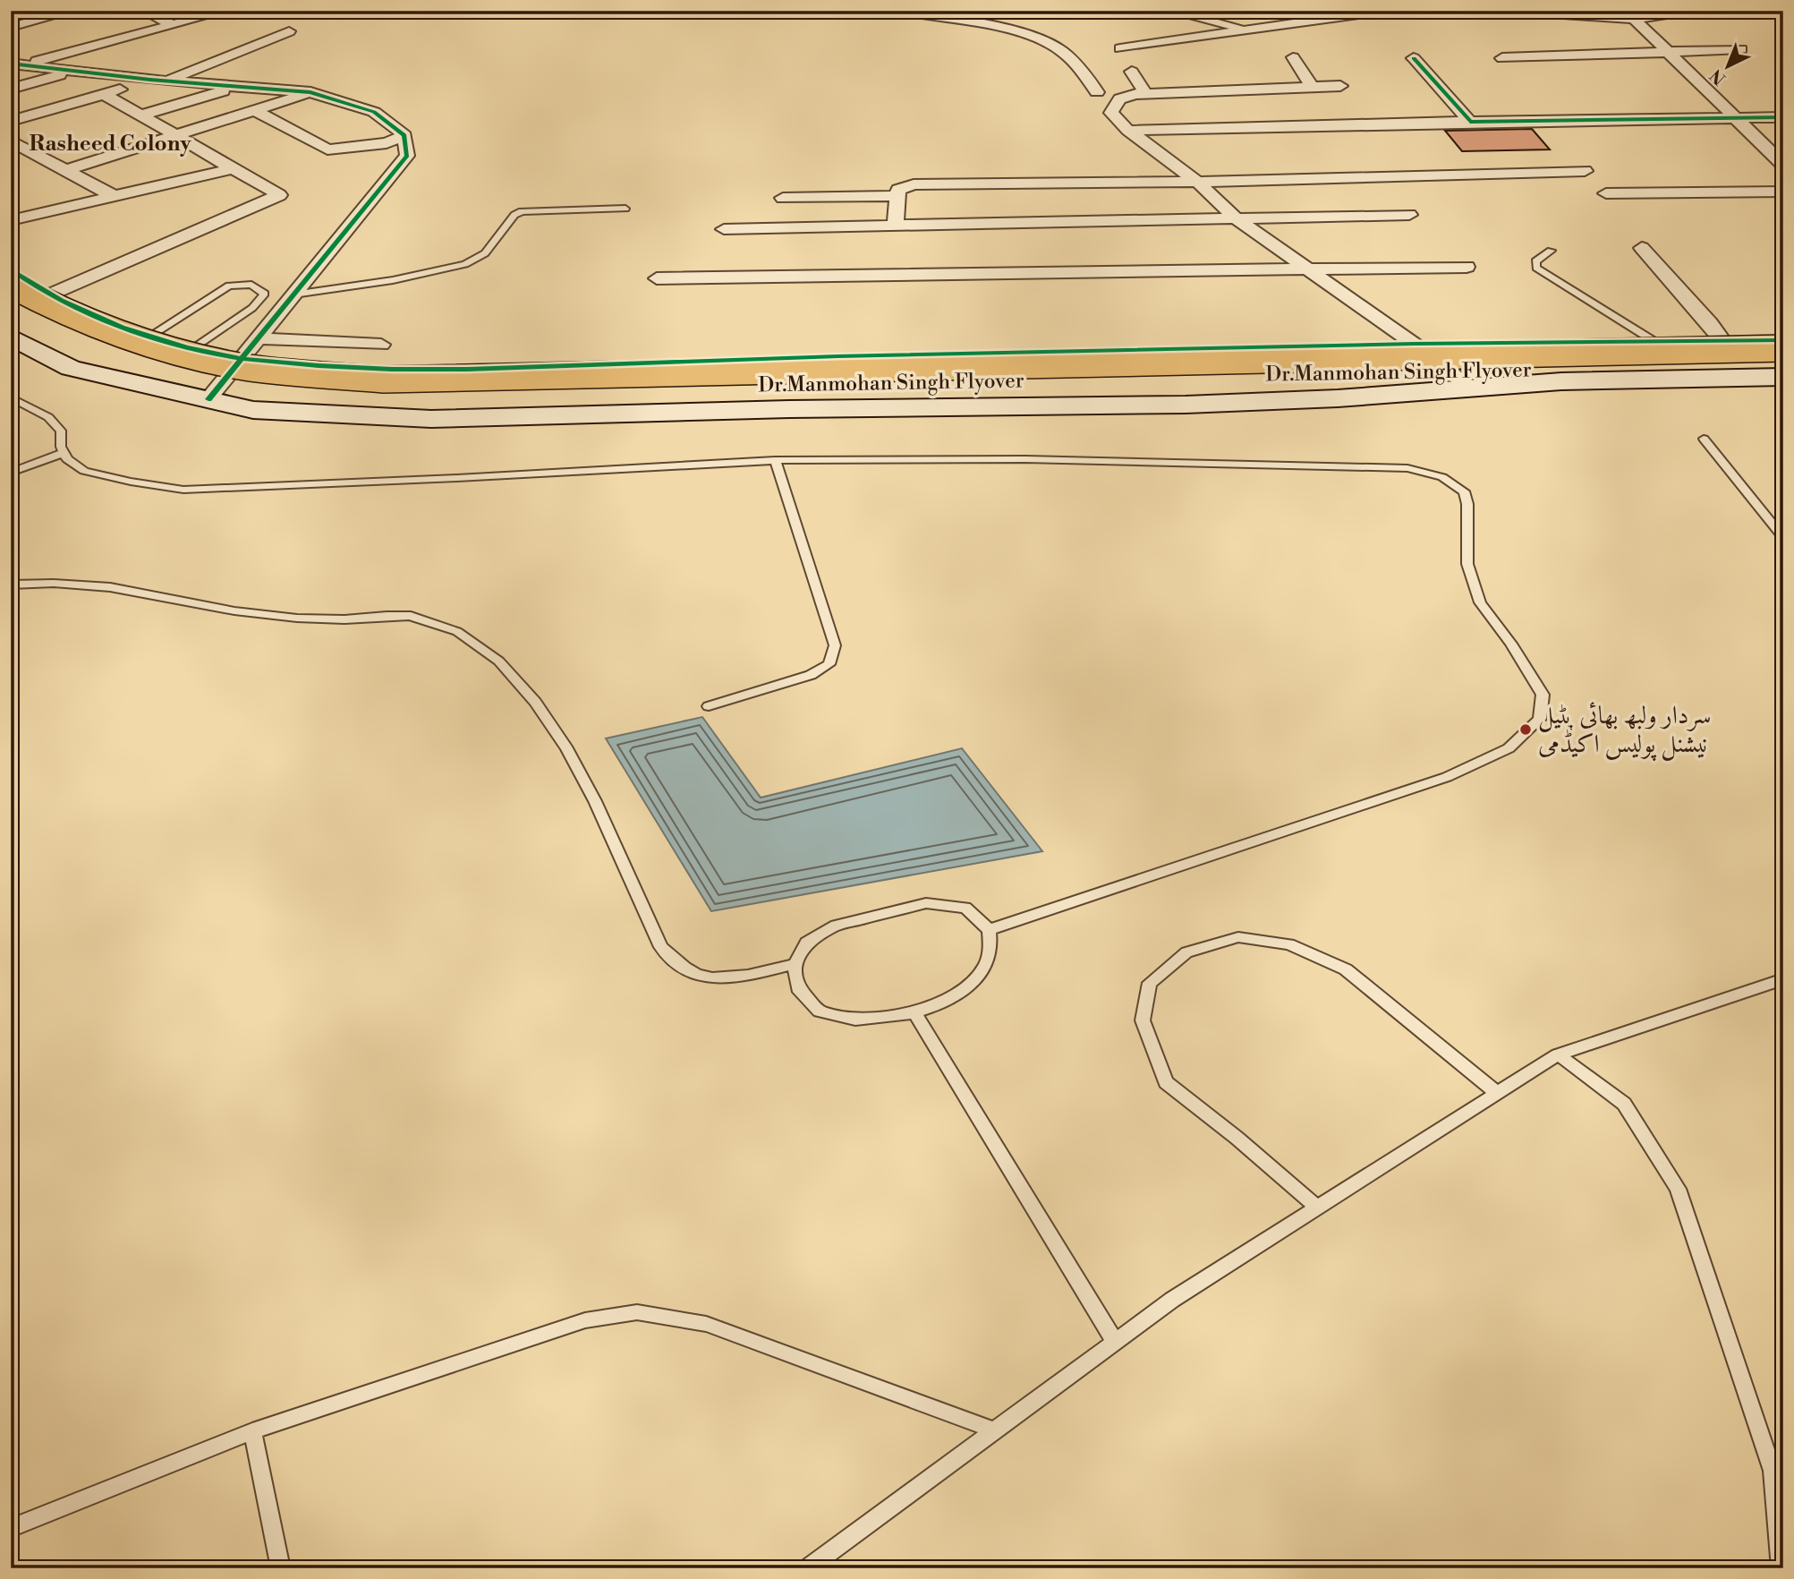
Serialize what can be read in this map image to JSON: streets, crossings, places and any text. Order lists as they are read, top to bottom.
{
  "streets": {
    "highway": ["Dr.Manmohan Singh Flyover"]
  },
  "districts": ["Rasheed Colony"],
  "places": ["سردار ولبھ بھائی پٹیل نیشنل پولیس اکیڈمی"],
  "north": "bottom left"
}
